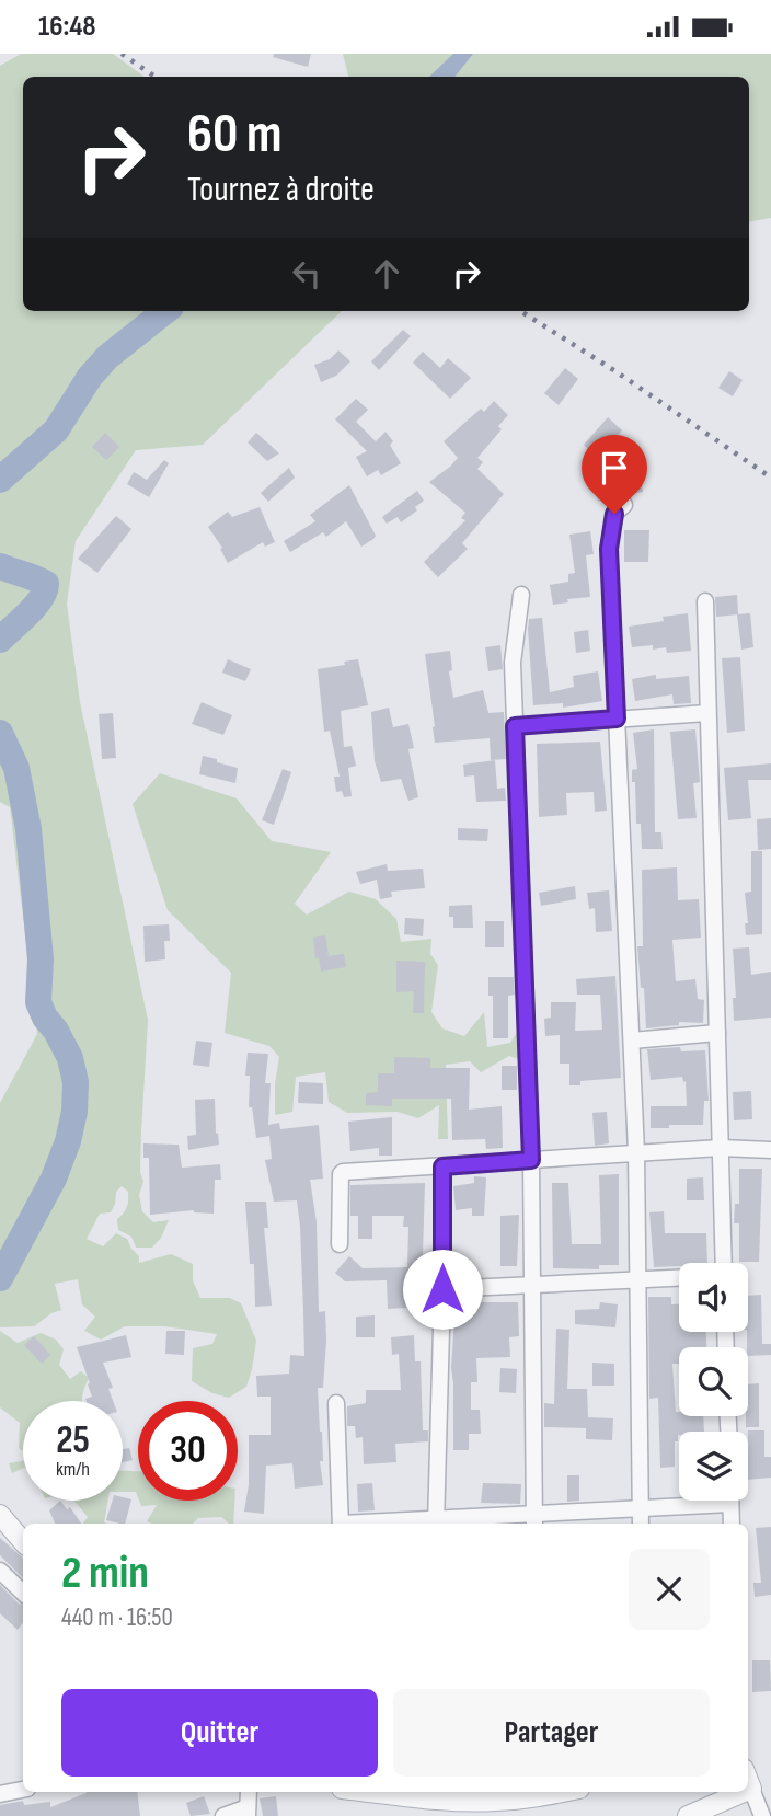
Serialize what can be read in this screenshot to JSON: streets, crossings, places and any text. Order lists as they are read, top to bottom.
{
  "page": {
    "status": "16:48",
    "turn": ["60 m", "Tournez à droite"],
    "speed": "25 km/h",
    "limit": "30",
    "heading": ["2 min", "440 m · 16:50"],
    "buttons": ["Quitter", "Partager"]
  }
}
